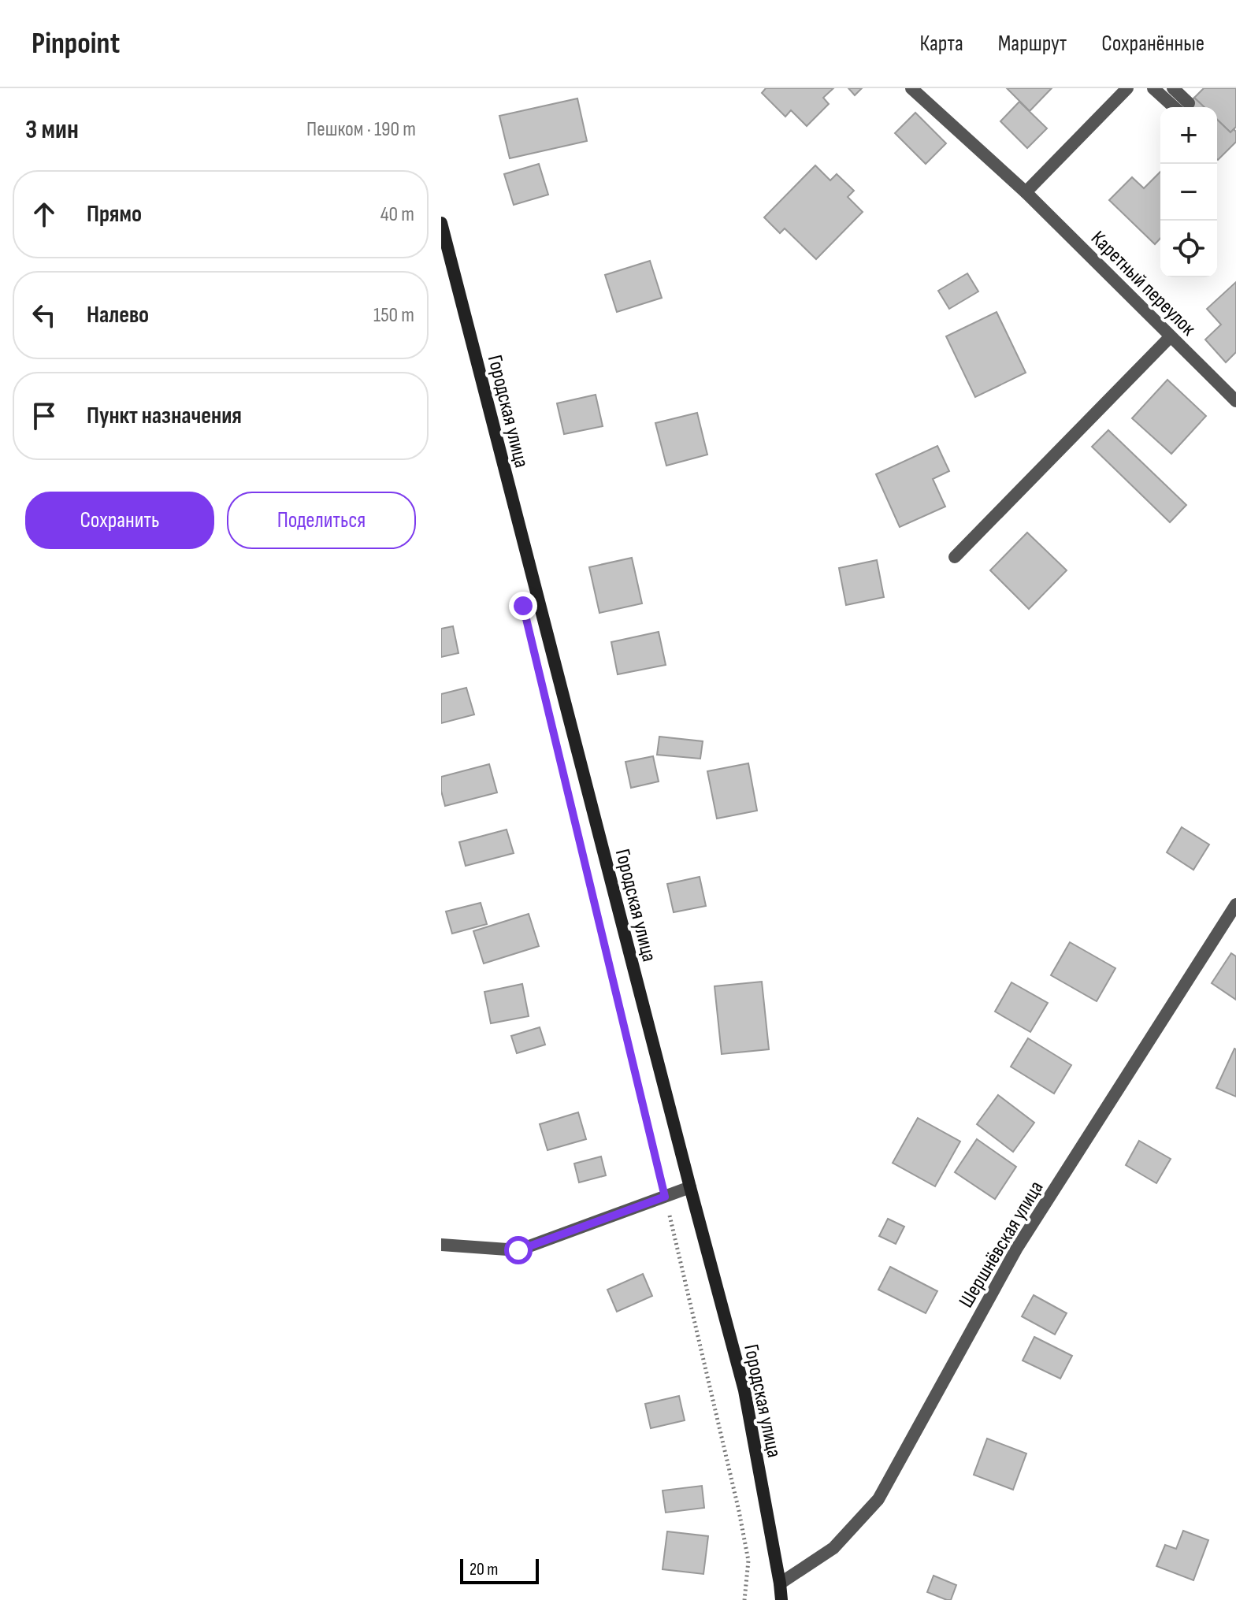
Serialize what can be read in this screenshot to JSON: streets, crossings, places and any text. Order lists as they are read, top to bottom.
{
  "streets": {
    "street": ["Каретный переулок", "Городская улица", "Шершнёвская улица"]
  },
  "crossings": [
    ["Городская улица", "Шершнёвская улица"]
  ],
  "scale_bar": "20 m",
  "page": {
    "header": "Pinpoint",
    "nav": ["Карта", "Маршрут", "Сохранённые"],
    "heading": ["3 мин", "Пешком · 190 m"],
    "map_buttons": ["+", "−"],
    "list": [
      ["Прямо", "40 m"],
      ["Налево", "150 m"],
      "Пункт назначения"
    ],
    "buttons": ["Сохранить", "Поделиться"],
    "scale": "20 m"
  }
}
